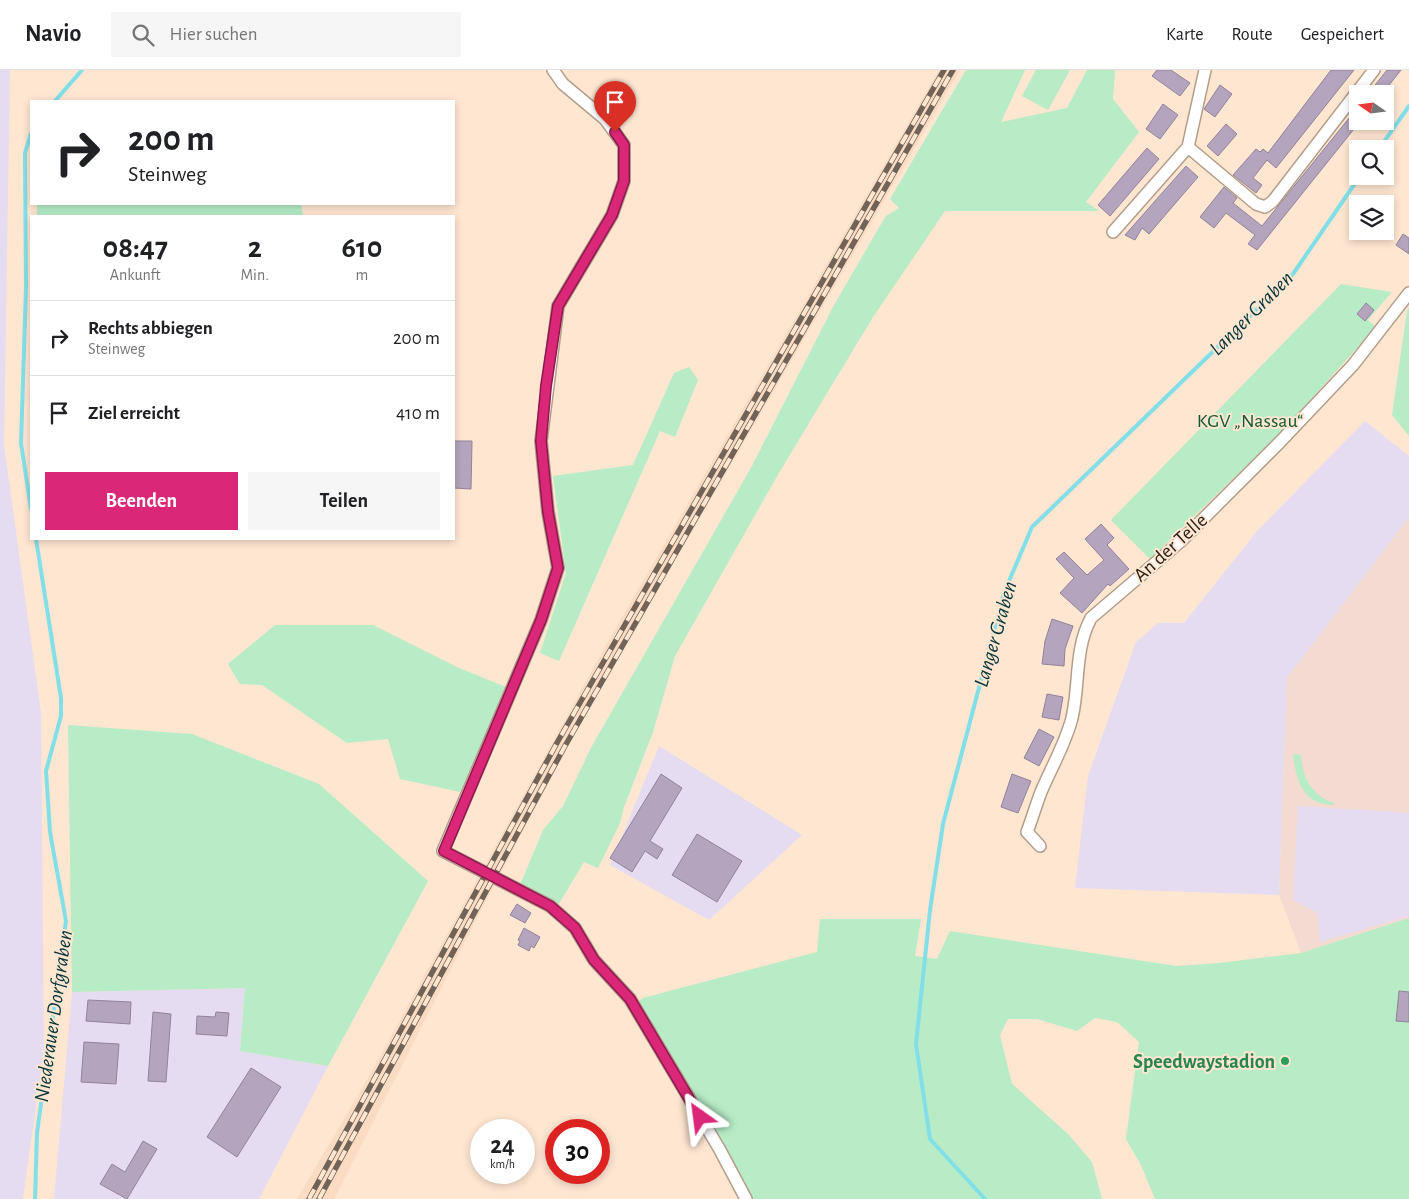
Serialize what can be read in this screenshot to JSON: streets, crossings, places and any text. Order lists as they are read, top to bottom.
{
  "streets": {
    "street": ["An der Telle"]
  },
  "water": ["Langer Graben", "Niederauer Dorfgraben"],
  "parks": ["KGV „Nassau“"],
  "places": ["Speedwaystadion"],
  "north": "left",
  "page": {
    "header": "Navio",
    "search": "Hier suchen",
    "nav": ["Karte", "Route", "Gespeichert"],
    "turn": ["200 m", "Steinweg"],
    "eta": [
      "08:47",
      "Ankunft",
      "2",
      "Min.",
      "610",
      "m"
    ],
    "list": [
      {
        "name": "Rechts abbiegen",
        "note": "Steinweg",
        "value": "200 m"
      },
      {
        "name": "Ziel erreicht",
        "value": "410 m"
      }
    ],
    "buttons": ["Beenden", "Teilen"],
    "speed": "24 km/h",
    "limit": "30"
  }
}
